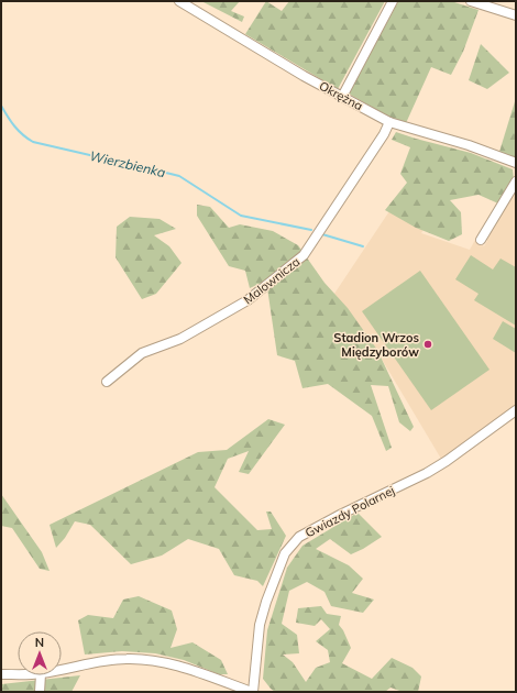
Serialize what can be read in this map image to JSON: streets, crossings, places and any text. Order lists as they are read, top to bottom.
{
  "streets": {
    "street": ["Okrężna", "Malownicza", "Gwiazdy Polarnej"]
  },
  "crossings": [
    ["Okrężna", "Malownicza"]
  ],
  "water": ["Wierzbienka"],
  "places": ["Stadion Wrzos Międzyborów"],
  "north": "top"
}
